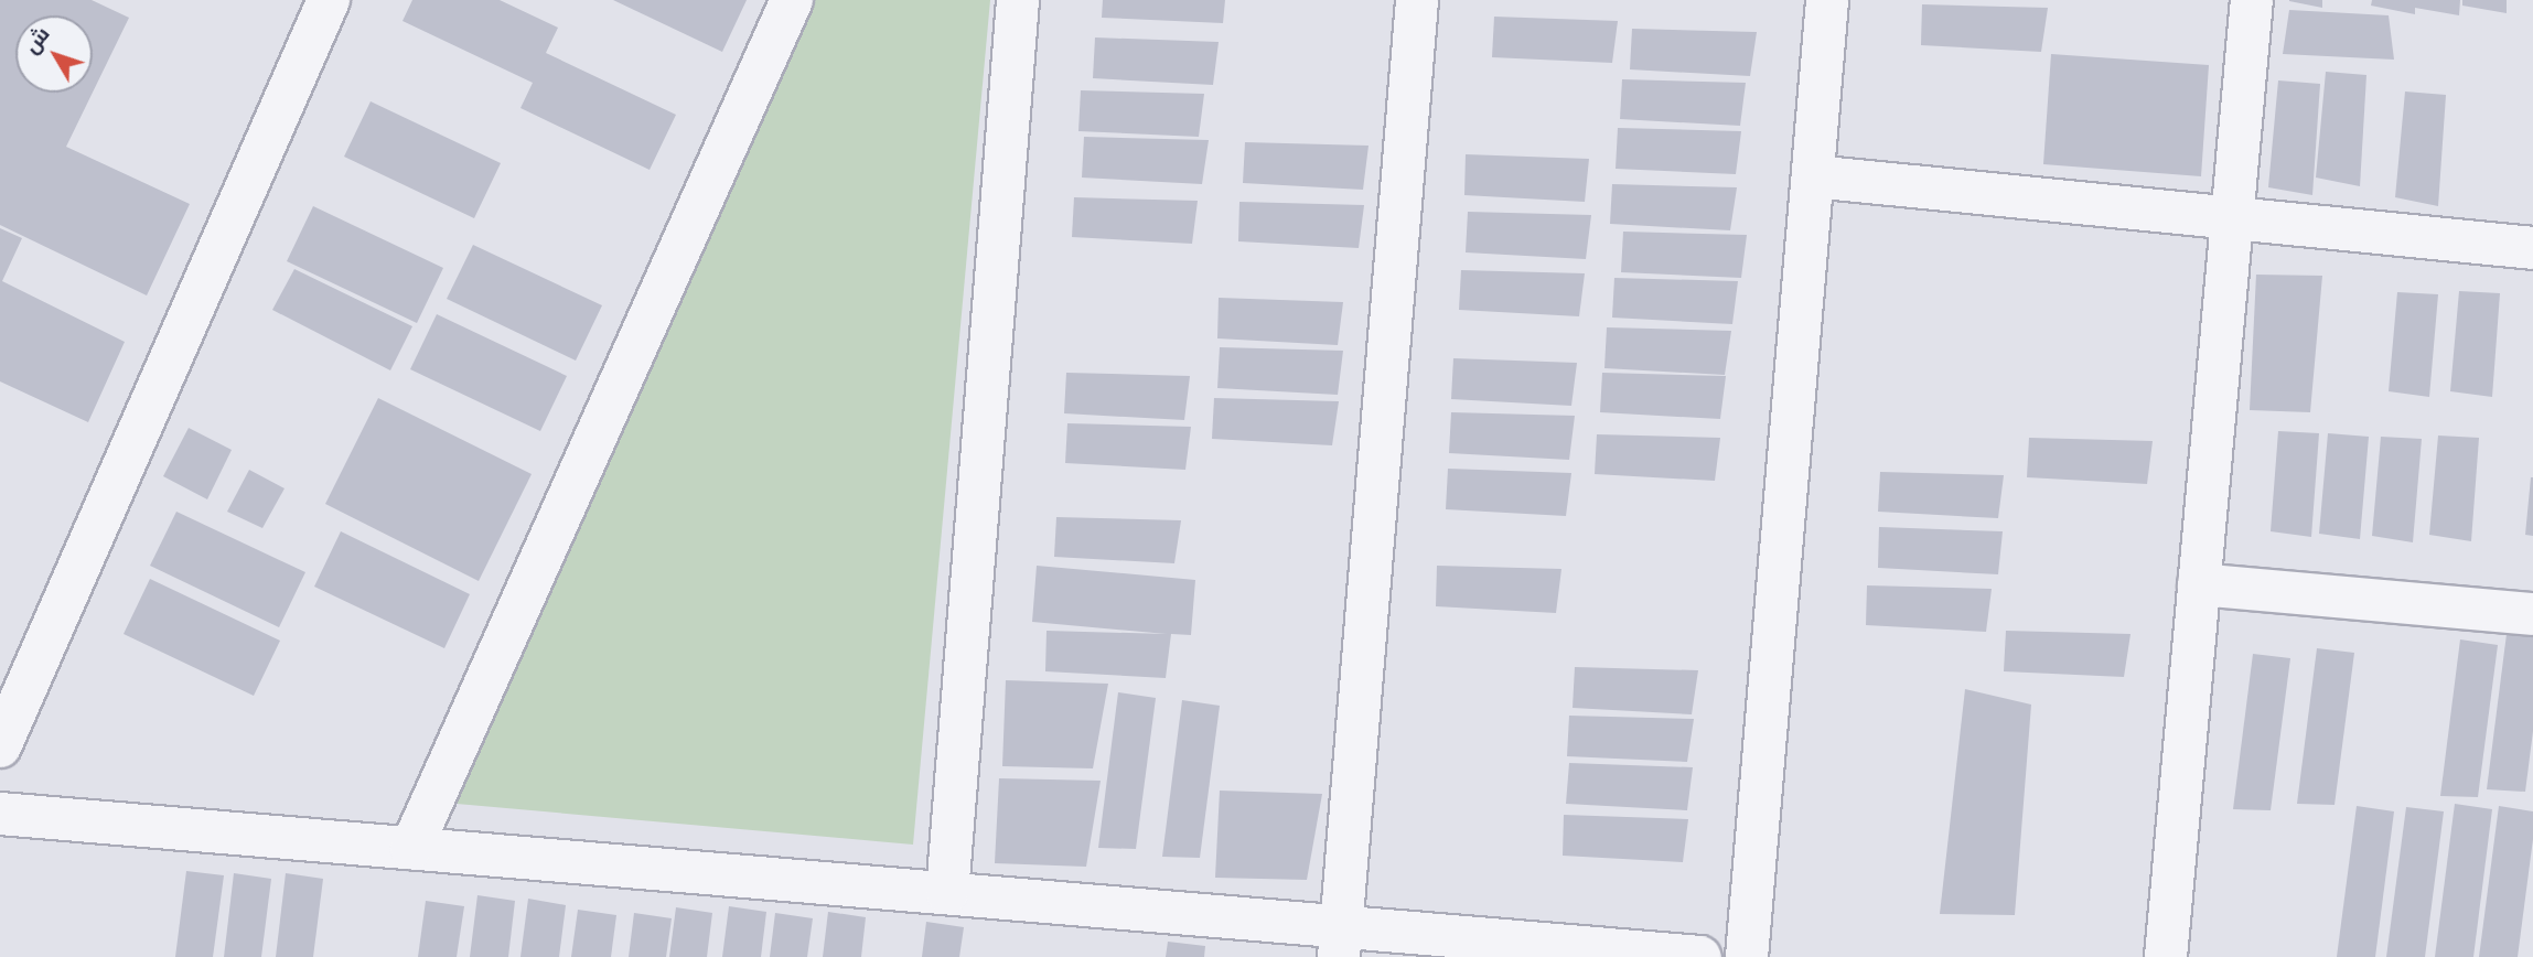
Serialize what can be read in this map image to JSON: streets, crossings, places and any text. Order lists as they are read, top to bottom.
{
  "north": "top left"
}
